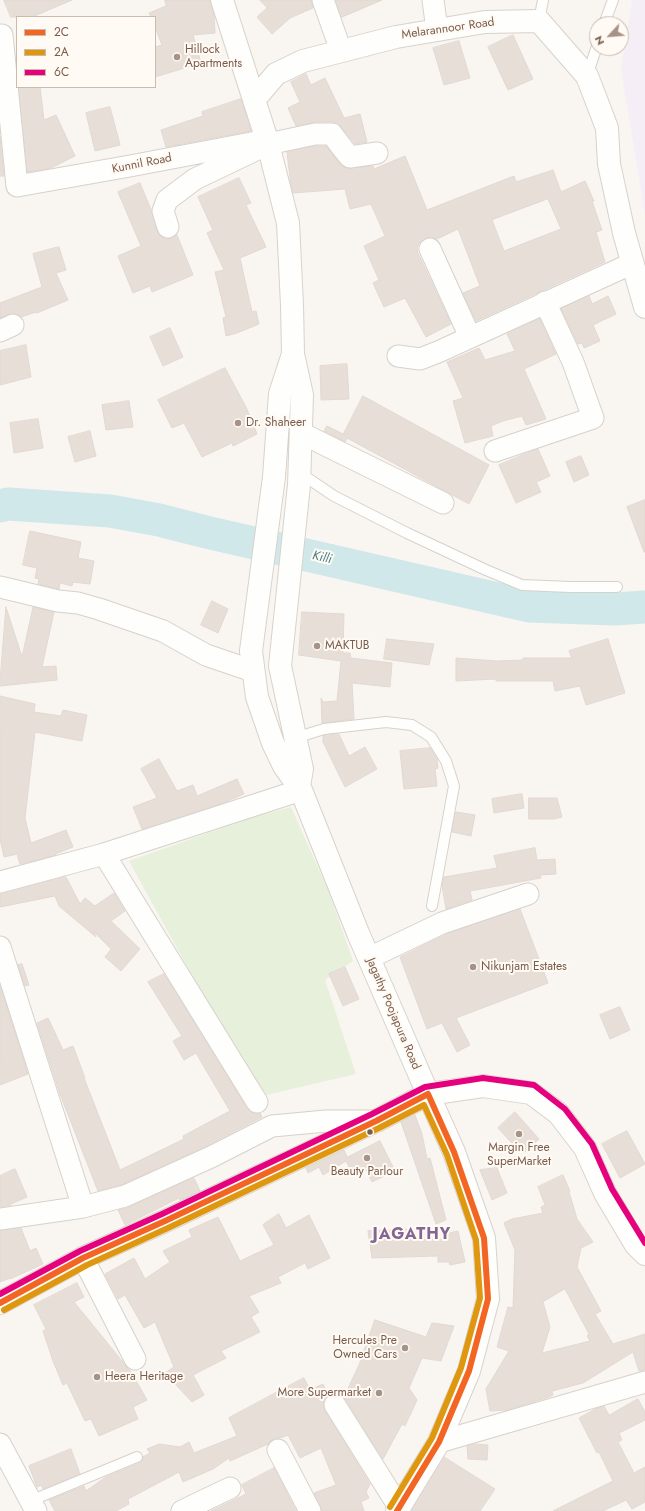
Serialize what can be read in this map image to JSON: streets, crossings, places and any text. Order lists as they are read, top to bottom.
{
  "streets": {
    "main road": ["Melarannoor Road", "Jagathy Poojapura Road"],
    "street": ["Kunnil Road"]
  },
  "districts": ["JAGATHY"],
  "water": ["Killi"],
  "places": [
    "Hillock Apartments",
    "Dr. Shaheer",
    "MAKTUB",
    "Nikunjam Estates",
    "Margin Free SuperMarket",
    "Beauty Parlour",
    "Hercules Pre Owned Cars",
    "Heera Heritage",
    "More Supermarket"
  ],
  "lines": ["transit line 6C", "transit line 2C", "transit line 2A"],
  "legend": ["2C", "2A", "6C"],
  "north": "bottom left"
}
